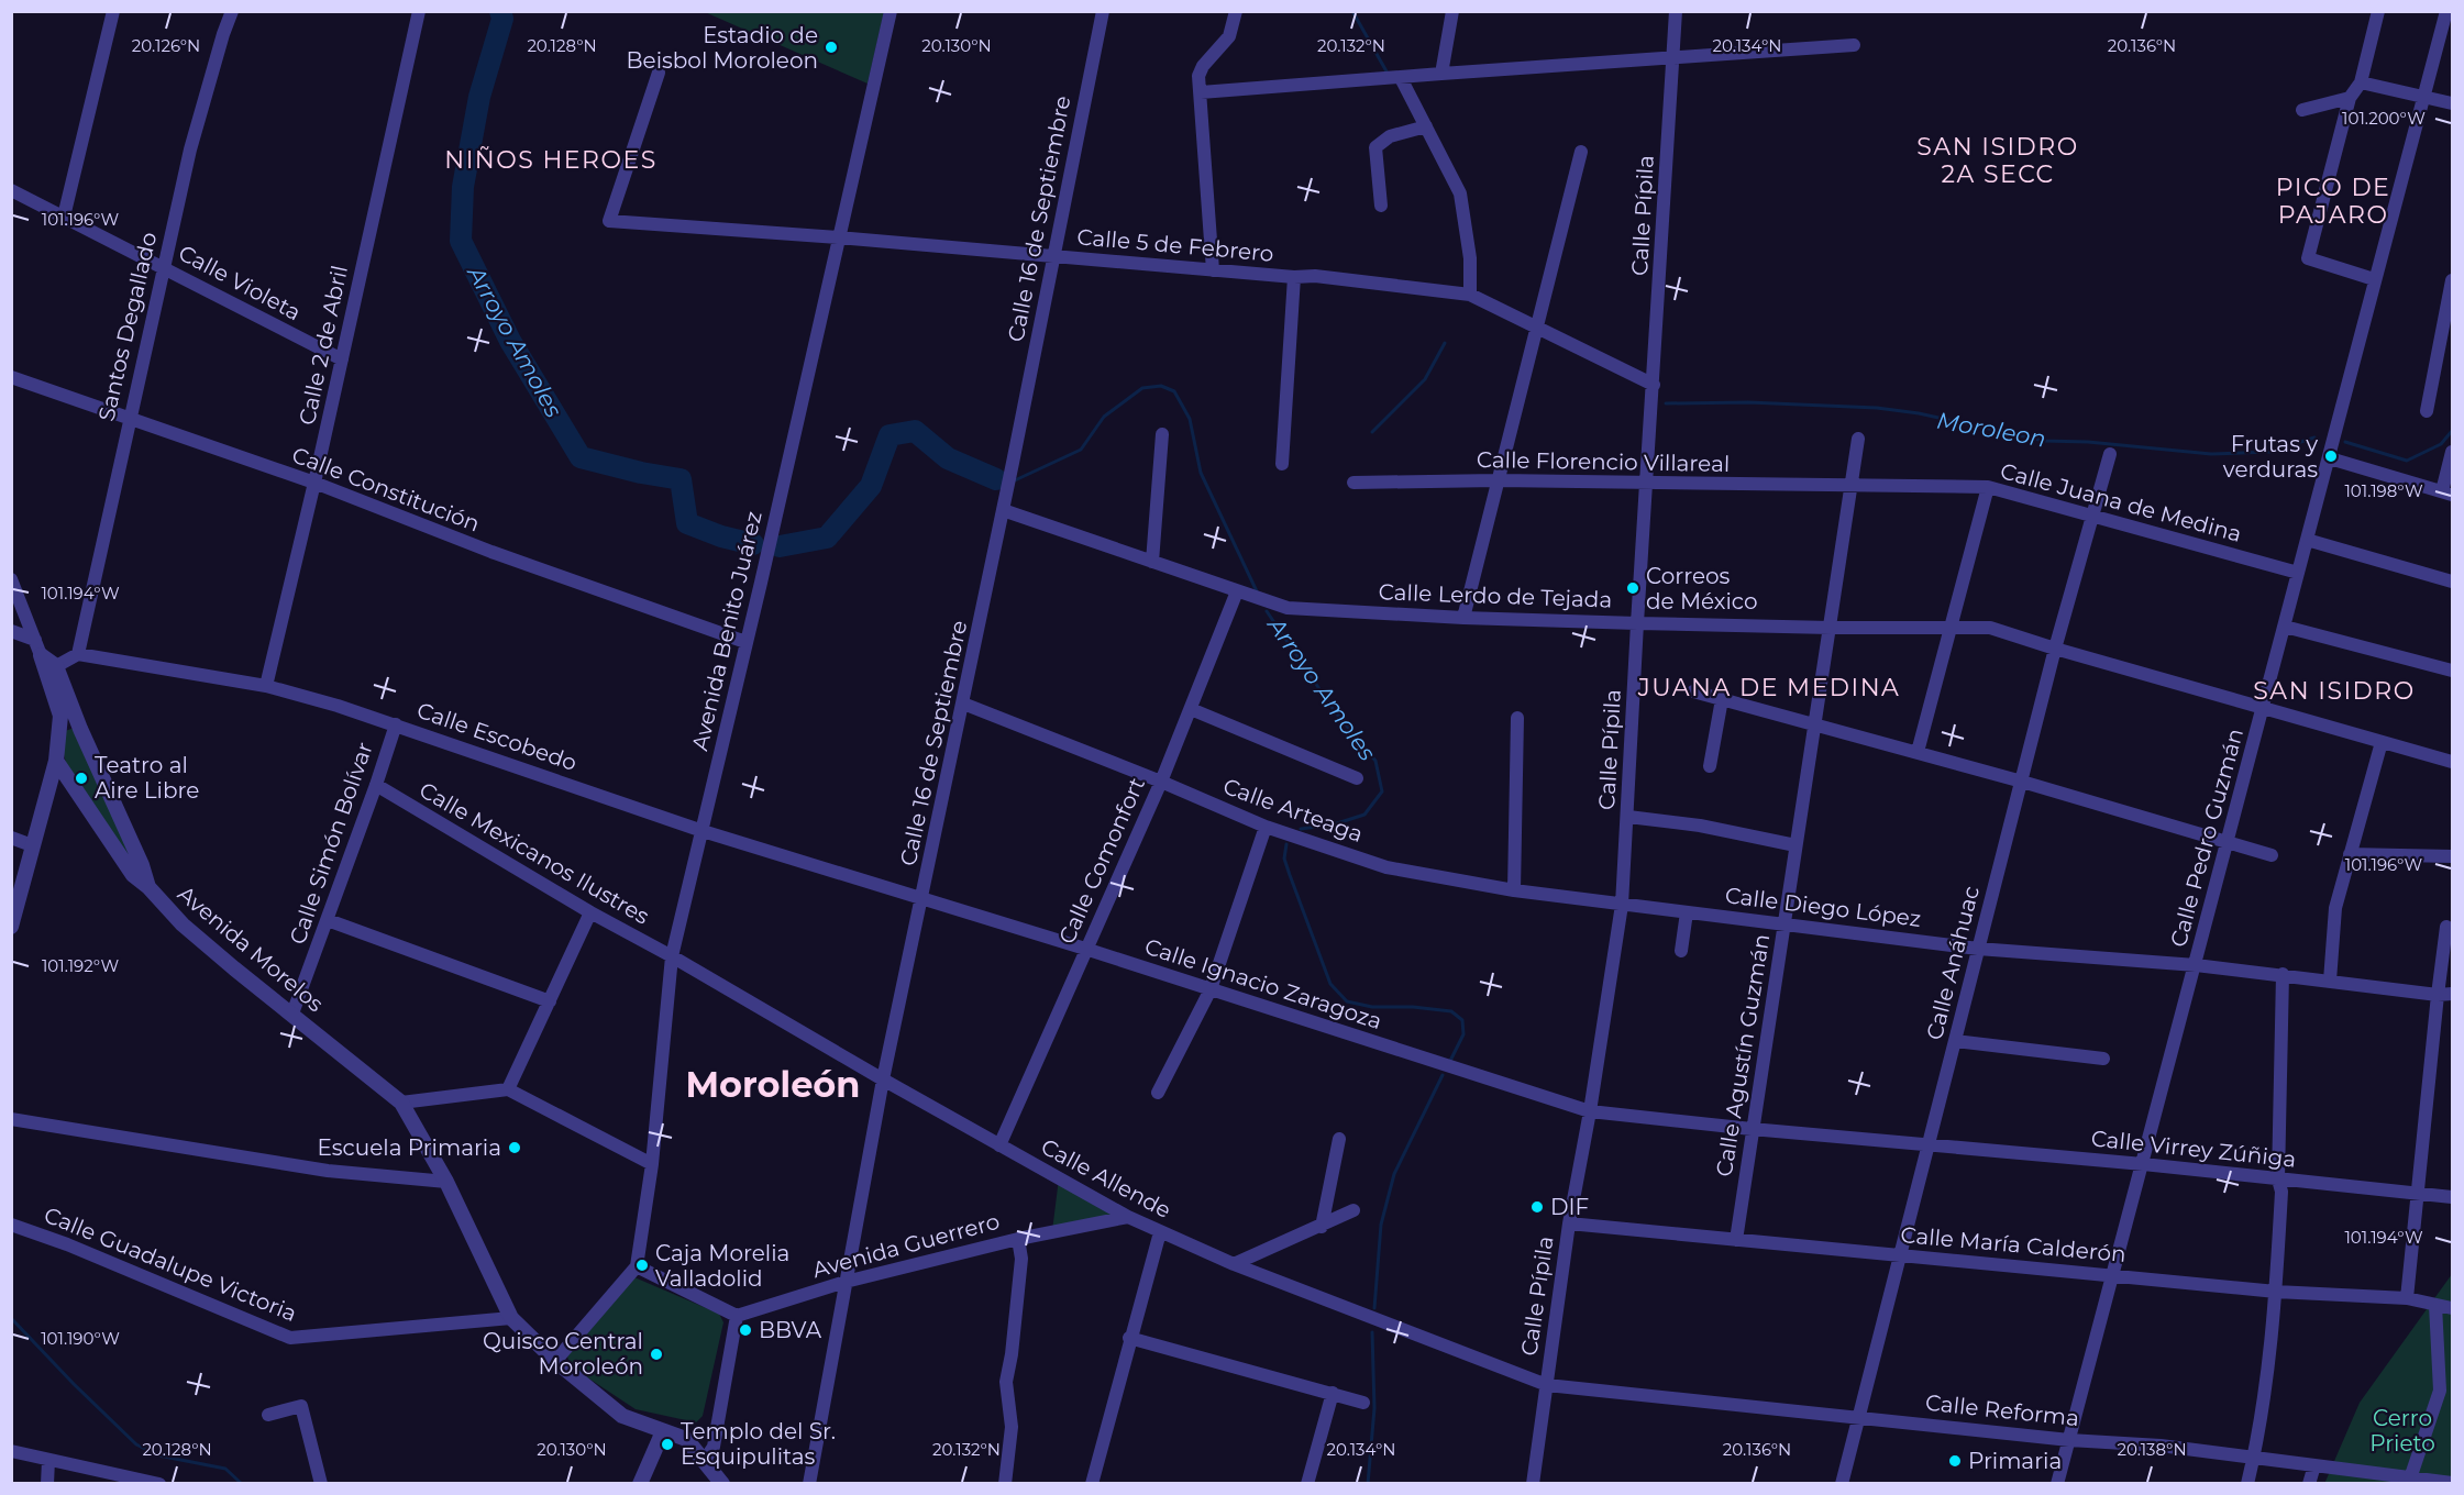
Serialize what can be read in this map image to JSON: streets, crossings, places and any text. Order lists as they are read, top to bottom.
{
  "streets": {
    "street": [
      "Calle Pípila",
      "Calle 16 de Septiembre",
      "Calle 5 de Febrero",
      "Calle Violeta",
      "Santos Degallado",
      "Calle 2 de Abril",
      "Calle Florencio Villareal",
      "Calle Constitución",
      "Calle Juana de Medina",
      "Calle Lerdo de Tejada",
      "Avenida Benito Juárez",
      "Calle Escobedo",
      "Calle Arteaga",
      "Calle Pedro Guzmán",
      "Calle Simón Bolívar",
      "Calle Mexicanos Ilustres",
      "Calle Comonfort",
      "Calle Diego López",
      "Avenida Morelos",
      "Calle Anáhuac",
      "Calle Ignacio Zaragoza",
      "Calle Agustín Guzmán",
      "Calle Virrey Zúñiga",
      "Calle Allende",
      "Calle María Calderón",
      "Avenida Guerrero",
      "Calle Guadalupe Victoria",
      "Calle Reforma"
    ]
  },
  "crossings": [
    ["Calle Pípila", "Calle 5 de Febrero"],
    ["Calle Pípila", "Calle Florencio Villareal"],
    ["Calle Pípila", "Calle Lerdo de Tejada"],
    ["Calle Pípila", "Calle Arteaga"],
    ["Calle Pípila", "Calle Diego López"],
    ["Calle Pípila", "Calle Ignacio Zaragoza"],
    ["Calle Pípila", "Calle Allende"],
    ["Calle Pípila", "Calle María Calderón"],
    ["Calle Pípila", "Calle Reforma"],
    ["Calle 16 de Septiembre", "Calle 5 de Febrero"],
    ["Calle 16 de Septiembre", "Calle Escobedo"],
    ["Calle 16 de Septiembre", "Calle Arteaga"],
    ["Calle 16 de Septiembre", "Calle Ignacio Zaragoza"],
    ["Calle 16 de Septiembre", "Calle Allende"],
    ["Calle 16 de Septiembre", "Avenida Guerrero"],
    ["Calle 5 de Febrero", "Avenida Benito Juárez"],
    ["Calle Violeta", "Santos Degallado"],
    ["Calle Violeta", "Calle 2 de Abril"],
    ["Santos Degallado", "Calle Constitución"],
    ["Santos Degallado", "Calle Escobedo"],
    ["Calle 2 de Abril", "Calle Constitución"],
    ["Calle 2 de Abril", "Calle Escobedo"],
    ["Calle Florencio Villareal", "Calle Juana de Medina"],
    ["Calle Florencio Villareal", "Calle Agustín Guzmán"],
    ["Calle Constitución", "Avenida Benito Juárez"],
    ["Calle Juana de Medina", "Calle Pedro Guzmán"],
    ["Calle Juana de Medina", "Calle Anáhuac"],
    ["Calle Juana de Medina", "Calle Agustín Guzmán"],
    ["Calle Lerdo de Tejada", "Calle Pedro Guzmán"],
    ["Calle Lerdo de Tejada", "Calle Comonfort"],
    ["Calle Lerdo de Tejada", "Calle Anáhuac"],
    ["Calle Lerdo de Tejada", "Calle Agustín Guzmán"],
    ["Avenida Benito Juárez", "Calle Escobedo"],
    ["Avenida Benito Juárez", "Calle Mexicanos Ilustres"],
    ["Avenida Benito Juárez", "Calle Allende"],
    ["Calle Escobedo", "Calle Simón Bolívar"],
    ["Calle Escobedo", "Calle Ignacio Zaragoza"],
    ["Calle Arteaga", "Calle Comonfort"],
    ["Calle Arteaga", "Calle Diego López"],
    ["Calle Pedro Guzmán", "Calle Diego López"],
    ["Calle Pedro Guzmán", "Calle Virrey Zúñiga"],
    ["Calle Pedro Guzmán", "Calle María Calderón"],
    ["Calle Pedro Guzmán", "Calle Reforma"],
    ["Calle Simón Bolívar", "Calle Mexicanos Ilustres"],
    ["Calle Simón Bolívar", "Avenida Morelos"],
    ["Calle Mexicanos Ilustres", "Calle Allende"],
    ["Calle Comonfort", "Calle Ignacio Zaragoza"],
    ["Calle Comonfort", "Calle Allende"],
    ["Calle Diego López", "Calle Anáhuac"],
    ["Calle Diego López", "Calle Agustín Guzmán"],
    ["Avenida Morelos", "Calle Guadalupe Victoria"],
    ["Calle Anáhuac", "Calle Virrey Zúñiga"],
    ["Calle Anáhuac", "Calle María Calderón"],
    ["Calle Anáhuac", "Calle Reforma"],
    ["Calle Ignacio Zaragoza", "Calle Agustín Guzmán"],
    ["Calle Ignacio Zaragoza", "Calle Virrey Zúñiga"],
    ["Calle Agustín Guzmán", "Calle Virrey Zúñiga"],
    ["Calle Agustín Guzmán", "Calle María Calderón"],
    ["Calle Allende", "Avenida Guerrero"],
    ["Calle Allende", "Calle Reforma"]
  ],
  "districts": [
    "SAN ISIDRO 2A SECC",
    "NIÑOS HEROES",
    "PICO DE PAJARO",
    "JUANA DE MEDINA",
    "SAN ISIDRO",
    "Moroleón"
  ],
  "water": ["Arroyo Amoles", "Moroleon"],
  "parks": ["Cerro Prieto"],
  "places": [
    "Estadio de Beisbol Moroleon",
    "Frutas y verduras",
    "Correos de México",
    "Teatro al Aire Libre",
    "Escuela Primaria",
    "DIF",
    "Caja Morelia Valladolid",
    "BBVA",
    "Quisco Central Moroleón",
    "Templo del Sr. Esquipulitas",
    "Primaria"
  ],
  "coordinates": [
    "20.126°N",
    "20.128°N",
    "20.130°N",
    "20.132°N",
    "20.134°N",
    "20.136°N",
    "101.200°W",
    "101.196°W",
    "101.198°W",
    "101.194°W",
    "101.192°W",
    "101.190°W",
    "20.138°N"
  ]
}
